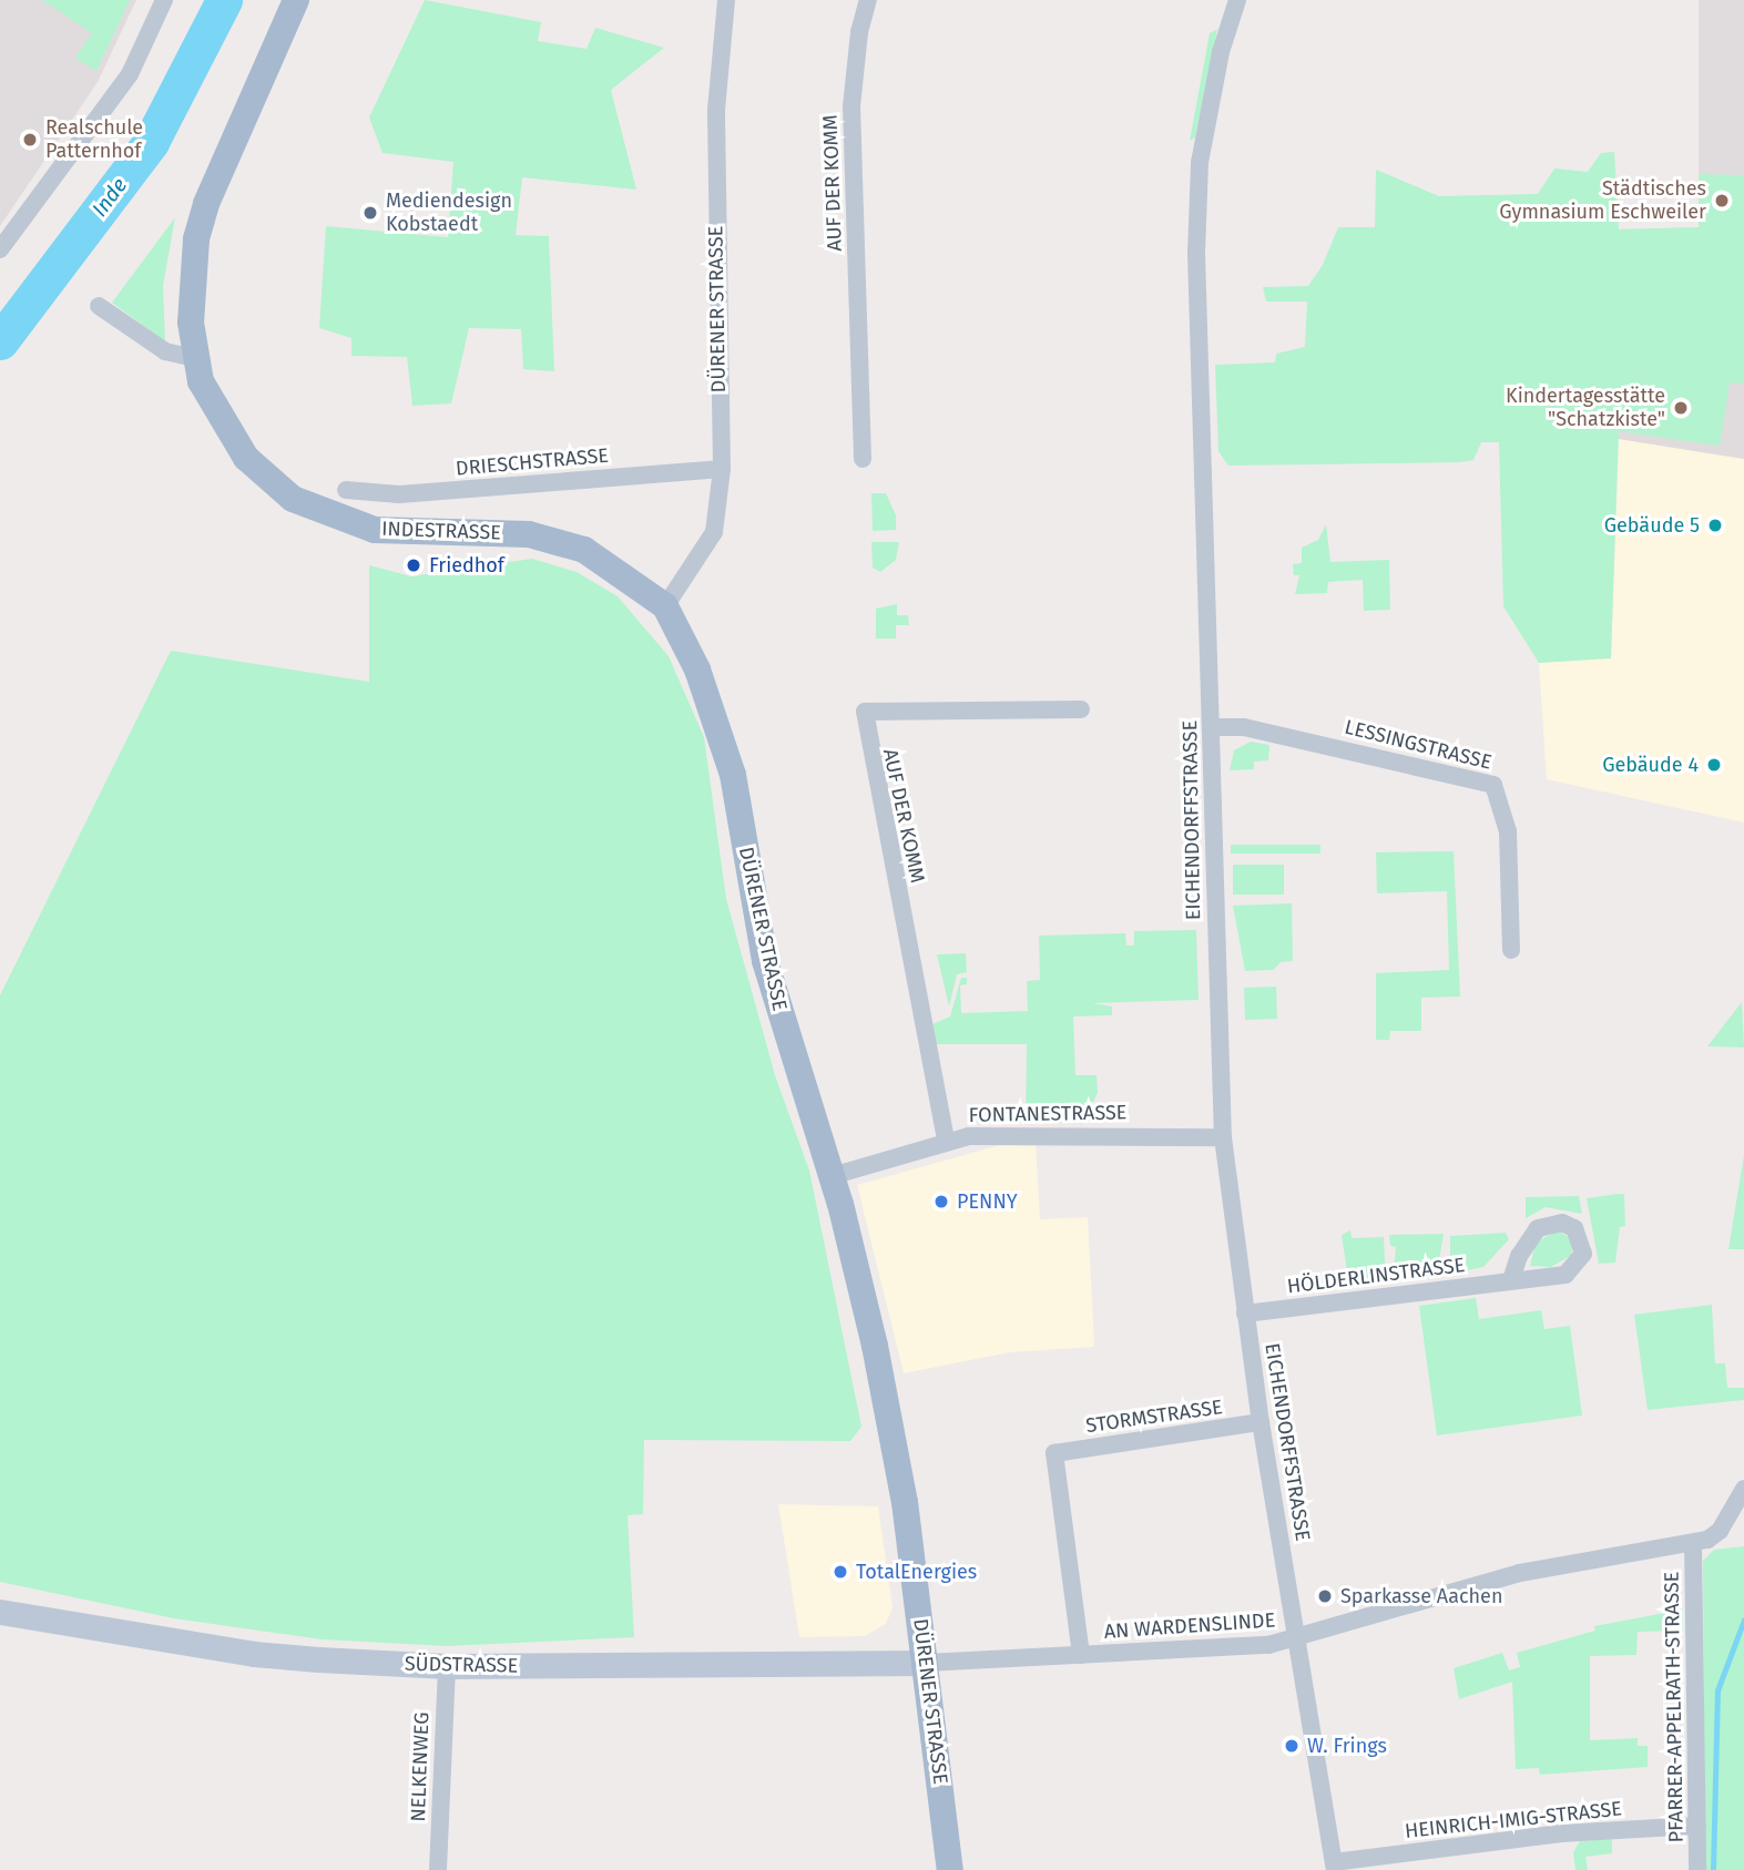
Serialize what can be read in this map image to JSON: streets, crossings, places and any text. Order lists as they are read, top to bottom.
{
  "streets": {
    "main road": ["DÜRENER STRASSE", "INDESTRASSE", "SÜDSTRASSE"],
    "street": [
      "AUF DER KOMM",
      "DRIESCHSTRASSE",
      "LESSINGSTRASSE",
      "EICHENDORFFSTRASSE",
      "FONTANESTRASSE",
      "HÖLDERLINSTRASSE",
      "STORMSTRASSE",
      "AN WARDENSLINDE",
      "PFARRER-APPELRATH-STRASSE",
      "NELKENWEG",
      "HEINRICH-IMIG-STRASSE"
    ]
  },
  "crossings": [
    ["AUF DER KOMM", "FONTANESTRASSE"],
    ["DÜRENER STRASSE", "DRIESCHSTRASSE"],
    ["DÜRENER STRASSE", "INDESTRASSE"],
    ["DÜRENER STRASSE", "FONTANESTRASSE"],
    ["DÜRENER STRASSE", "AN WARDENSLINDE"],
    ["DÜRENER STRASSE", "SÜDSTRASSE"],
    ["LESSINGSTRASSE", "EICHENDORFFSTRASSE"],
    ["EICHENDORFFSTRASSE", "FONTANESTRASSE"],
    ["EICHENDORFFSTRASSE", "HÖLDERLINSTRASSE"],
    ["EICHENDORFFSTRASSE", "STORMSTRASSE"],
    ["EICHENDORFFSTRASSE", "AN WARDENSLINDE"],
    ["EICHENDORFFSTRASSE", "HEINRICH-IMIG-STRASSE"],
    ["STORMSTRASSE", "AN WARDENSLINDE"],
    ["AN WARDENSLINDE", "SÜDSTRASSE"],
    ["AN WARDENSLINDE", "PFARRER-APPELRATH-STRASSE"],
    ["SÜDSTRASSE", "NELKENWEG"],
    ["PFARRER-APPELRATH-STRASSE", "HEINRICH-IMIG-STRASSE"]
  ],
  "water": ["Inde"],
  "places": [
    "Realschule Patternhof",
    "Städtisches Gymnasium Eschweiler",
    "Mediendesign Kobstaedt",
    "Kindertagesstätte \"Schatzkiste\"",
    "Gebäude 5",
    "Friedhof",
    "Gebäude 4",
    "PENNY",
    "TotalEnergies",
    "Sparkasse Aachen",
    "W. Frings"
  ]
}
